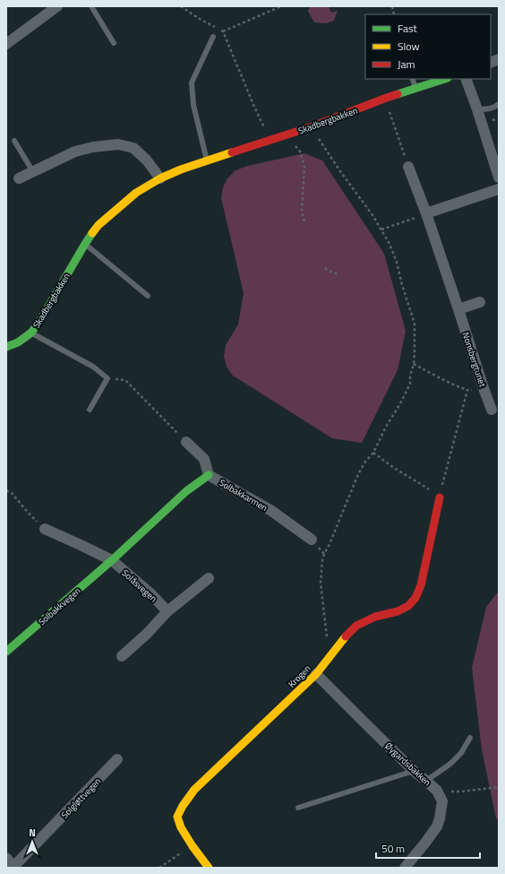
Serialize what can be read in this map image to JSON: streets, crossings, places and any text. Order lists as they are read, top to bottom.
{
  "streets": {
    "street": [
      "Skadbergbakken",
      "Nonsbergtunet",
      "Solbakkarmen",
      "Solåsvegen",
      "Solbakkvegen",
      "Krogen",
      "Øygardsbakken",
      "Solgløttvegen"
    ]
  },
  "crossings": [
    ["Solbakkarmen", "Solbakkvegen"],
    ["Solåsvegen", "Solbakkvegen"],
    ["Krogen", "Øygardsbakken"]
  ],
  "legend": ["Fast", "Slow", "Jam"],
  "scale_bar": "50 m",
  "north": "top"
}
